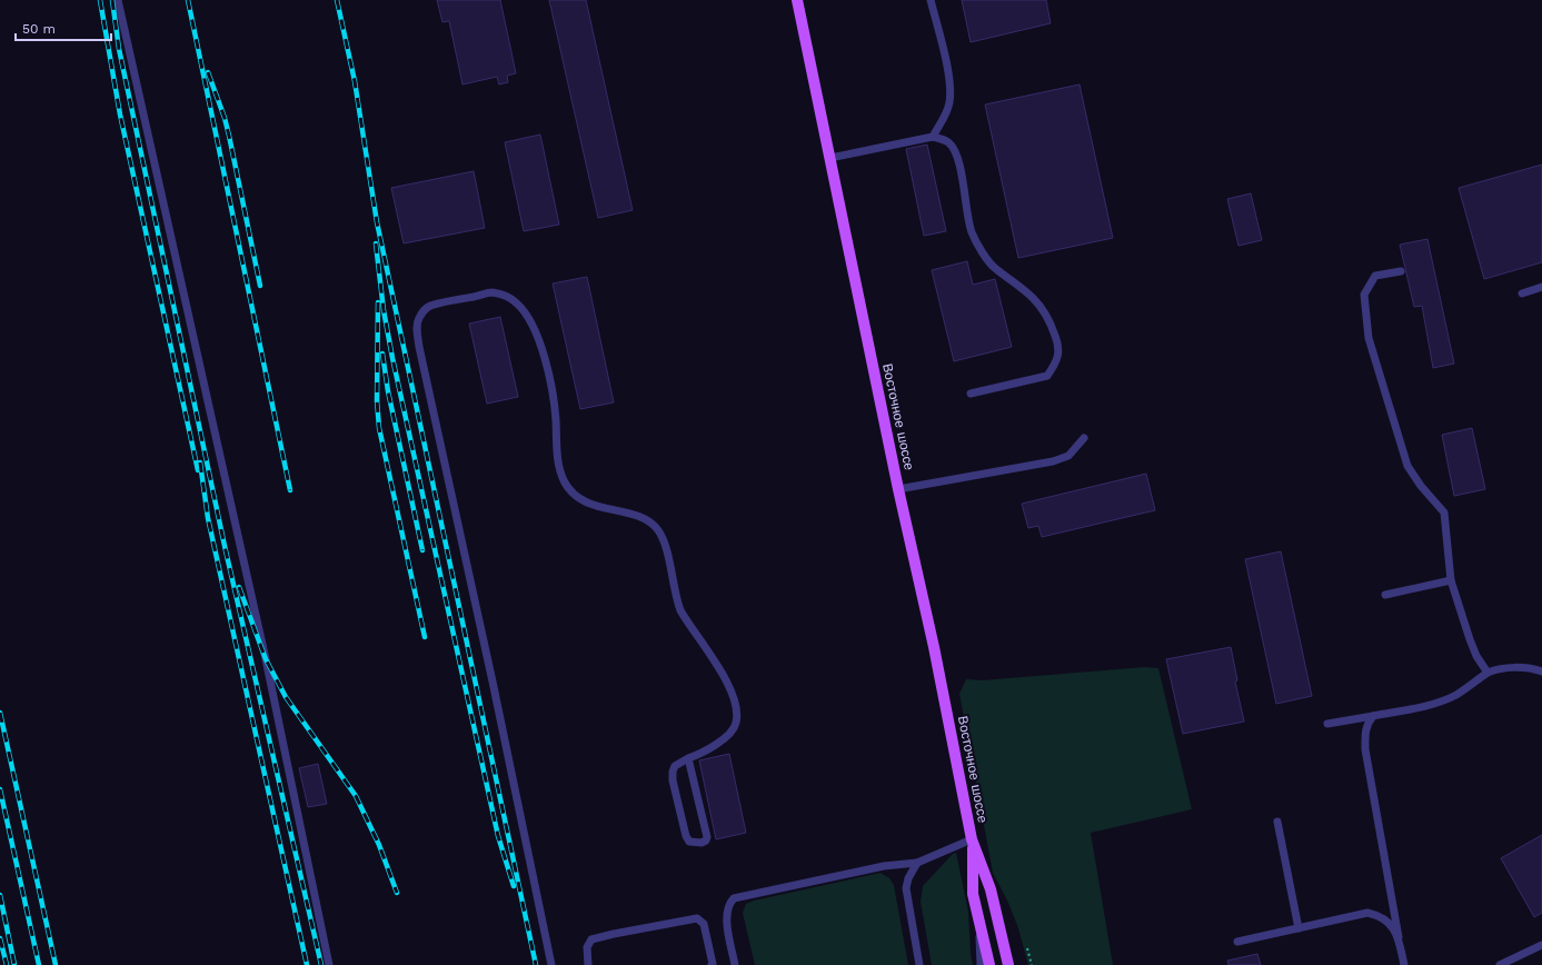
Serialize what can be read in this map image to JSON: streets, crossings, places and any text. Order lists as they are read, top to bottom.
{
  "streets": {
    "main road": ["Восточное шоссе"]
  },
  "scale_bar": "50 m"
}
